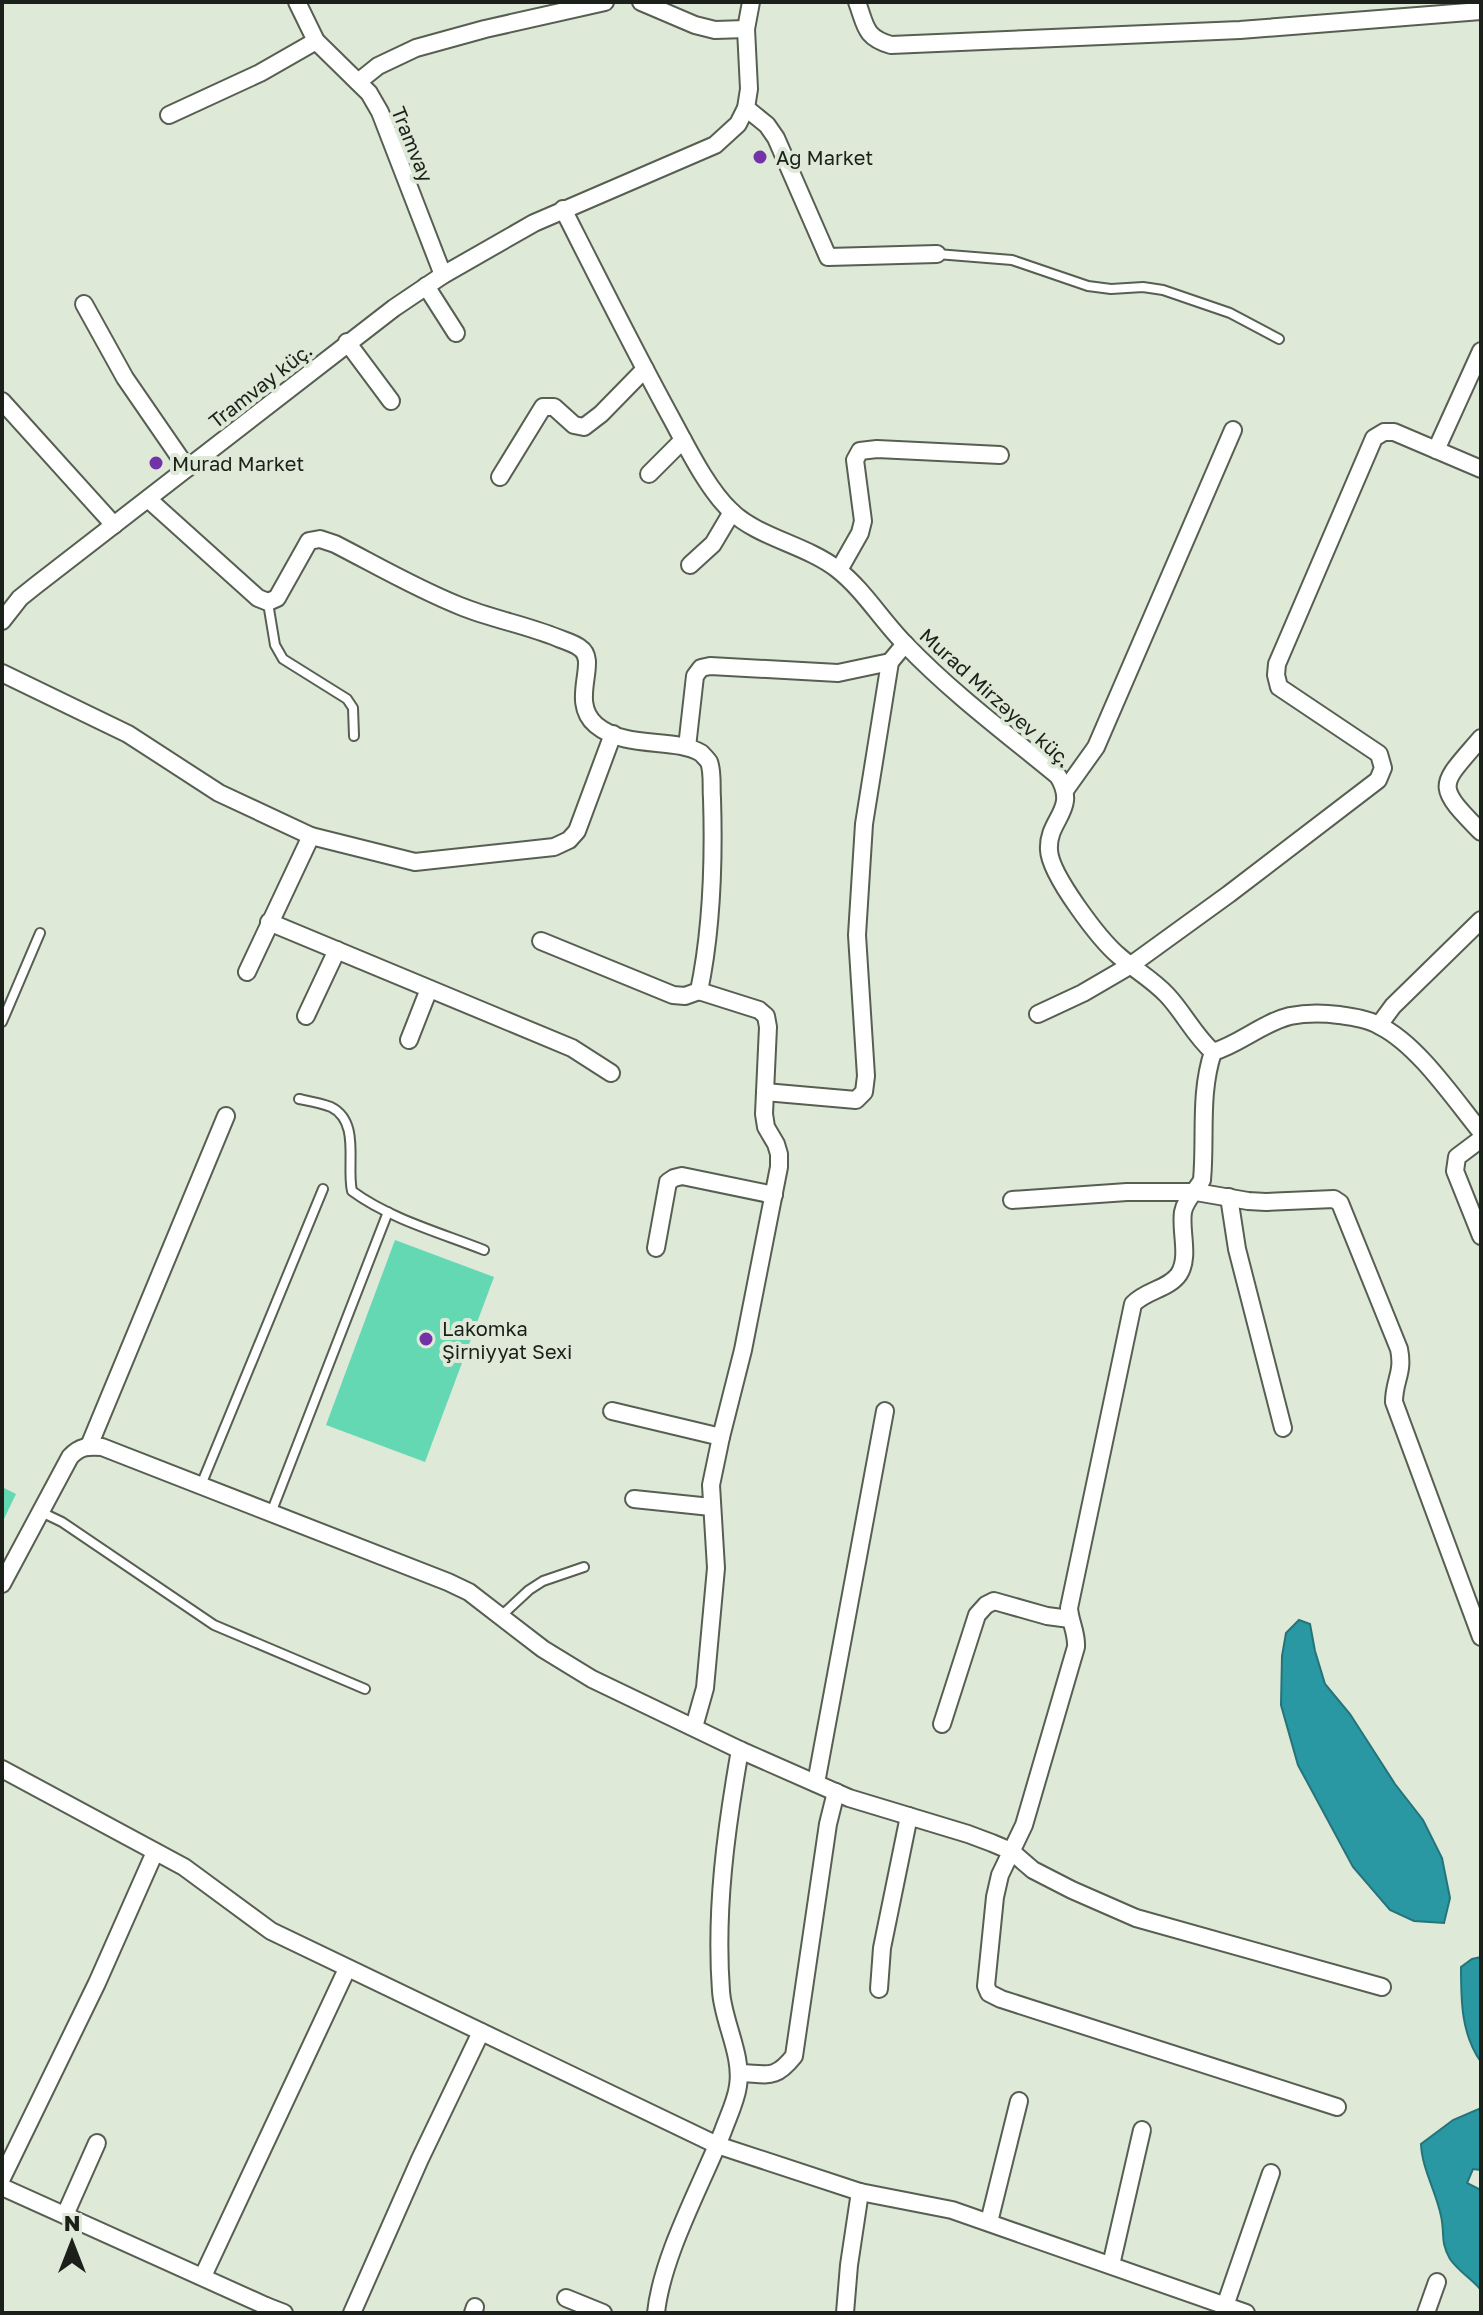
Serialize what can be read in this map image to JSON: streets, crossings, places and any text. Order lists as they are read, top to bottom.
{
  "streets": {
    "street": ["Tramvay", "Tramvay küç.", "Murad Mirzəyev küç."]
  },
  "crossings": [
    ["Tramvay", "Tramvay küç."],
    ["Tramvay küç.", "Murad Mirzəyev küç."]
  ],
  "places": ["Ağ Market", "Murad Market", "Lakomka Şirniyyat Sexi"],
  "north": "top"
}
